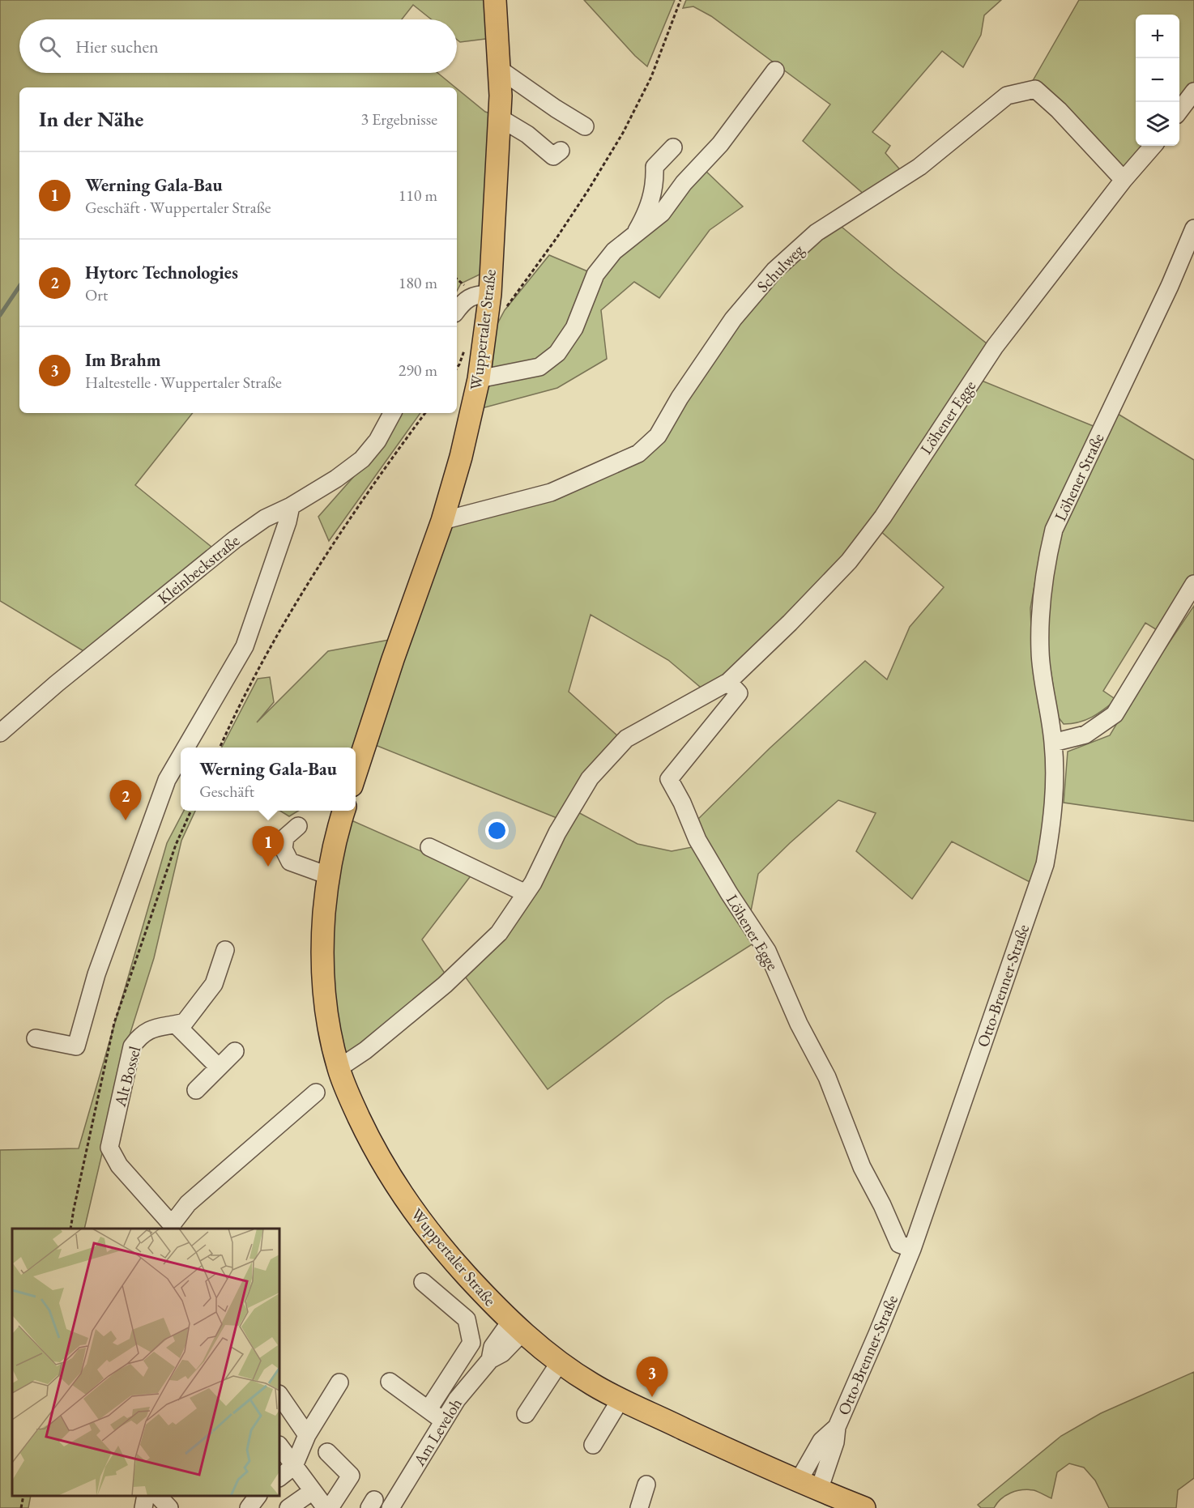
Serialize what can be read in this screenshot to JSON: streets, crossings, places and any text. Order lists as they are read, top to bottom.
{
  "streets": {
    "main road": ["Wuppertaler Straße"],
    "street": [
      "Schulweg",
      "Löhener Egge",
      "Löhener Straße",
      "Kleinbeckstraße",
      "Otto-Brenner-Straße",
      "Alt Bossel",
      "Am Leveloh"
    ]
  },
  "crossings": [
    ["Schulweg", "Wuppertaler Straße"],
    ["Schulweg", "Löhener Egge"],
    ["Wuppertaler Straße", "Löhener Egge"],
    ["Wuppertaler Straße", "Otto-Brenner-Straße"],
    ["Wuppertaler Straße", "Am Leveloh"],
    ["Löhener Egge", "Otto-Brenner-Straße"],
    ["Löhener Straße", "Otto-Brenner-Straße"]
  ],
  "page": {
    "map_buttons": ["+", "−"],
    "search": "Hier suchen",
    "heading": ["In der Nähe", "3 Ergebnisse"],
    "list": [
      {
        "mark": "1",
        "name": "Werning Gala-Bau",
        "note": "Geschäft · Wuppertaler Straße",
        "value": "110 m"
      },
      {
        "mark": "2",
        "name": "Hytorc Technologies",
        "note": "Ort",
        "value": "180 m"
      },
      {
        "mark": "3",
        "name": "Im Brahm",
        "note": "Haltestelle · Wuppertaler Straße",
        "value": "290 m"
      }
    ],
    "popup": ["Werning Gala-Bau", "Geschäft"],
    "pins": ["2", "1", "3"]
  }
}
